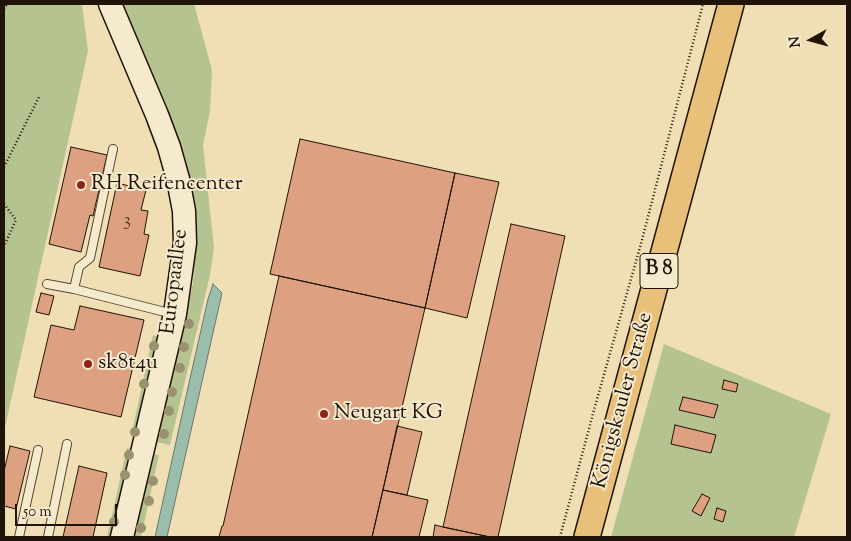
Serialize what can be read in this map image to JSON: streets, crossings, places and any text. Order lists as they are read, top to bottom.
{
  "streets": {
    "main road": ["B 8", "Europaallee", "Königskauler Straße"]
  },
  "places": ["RH Reifencenter", "sk8t4u", "Neugart KG"],
  "house_numbers": ["3"],
  "scale_bar": "50 m",
  "north": "left"
}
